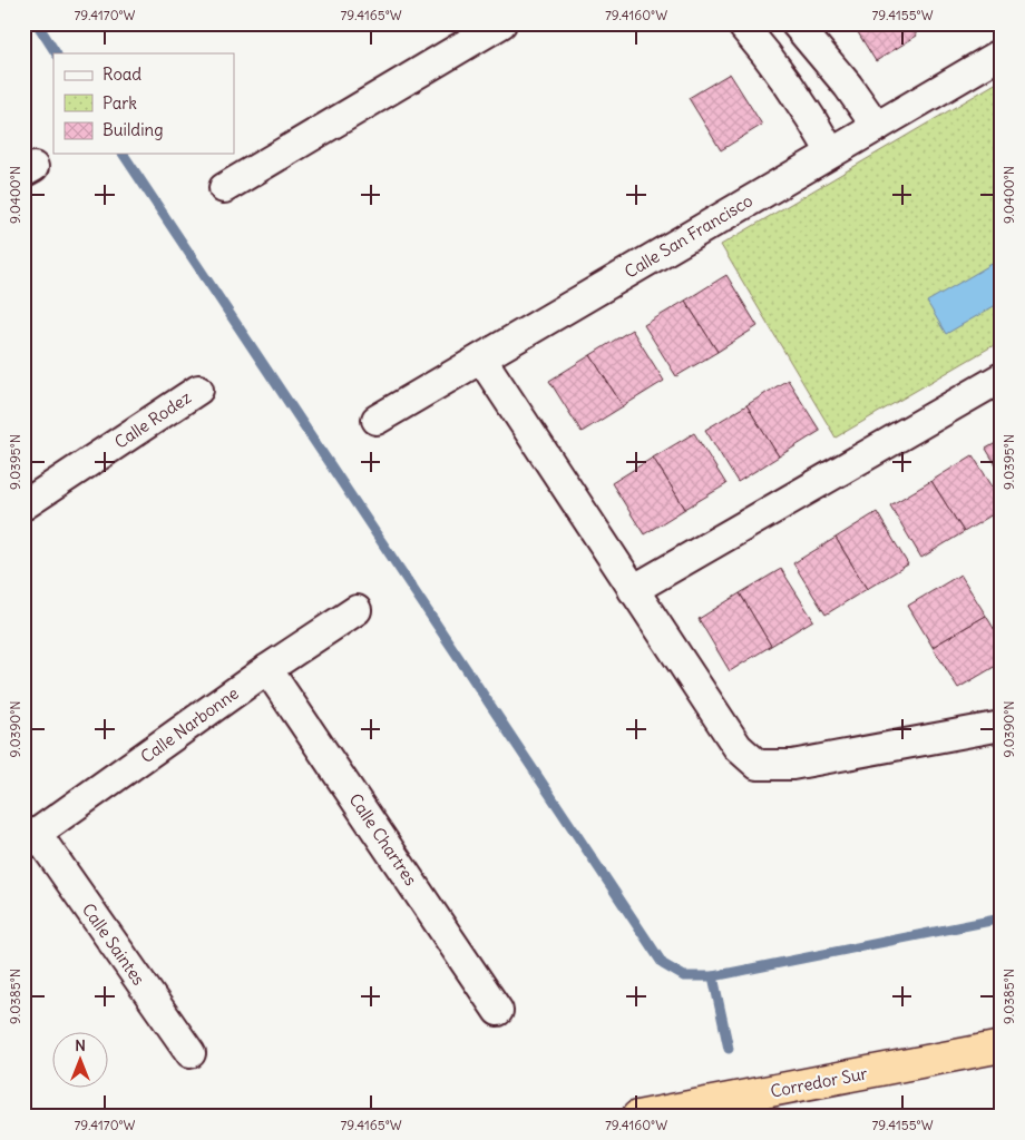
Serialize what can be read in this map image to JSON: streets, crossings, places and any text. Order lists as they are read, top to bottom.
{
  "streets": {
    "highway": ["Corredor Sur"],
    "street": [
      "Calle San Francisco",
      "Calle Rodez",
      "Calle Narbonne",
      "Calle Chartres",
      "Calle Saintes"
    ]
  },
  "crossings": [
    ["Calle Narbonne", "Calle Chartres"],
    ["Calle Narbonne", "Calle Saintes"]
  ],
  "legend": ["Road", "Park", "Building"],
  "north": "top",
  "coordinates": [
    "79.4170°W",
    "79.4165°W",
    "79.4160°W",
    "79.4155°W",
    "9.0400°N",
    "9.0395°N",
    "9.0390°N",
    "9.0385°N"
  ]
}
